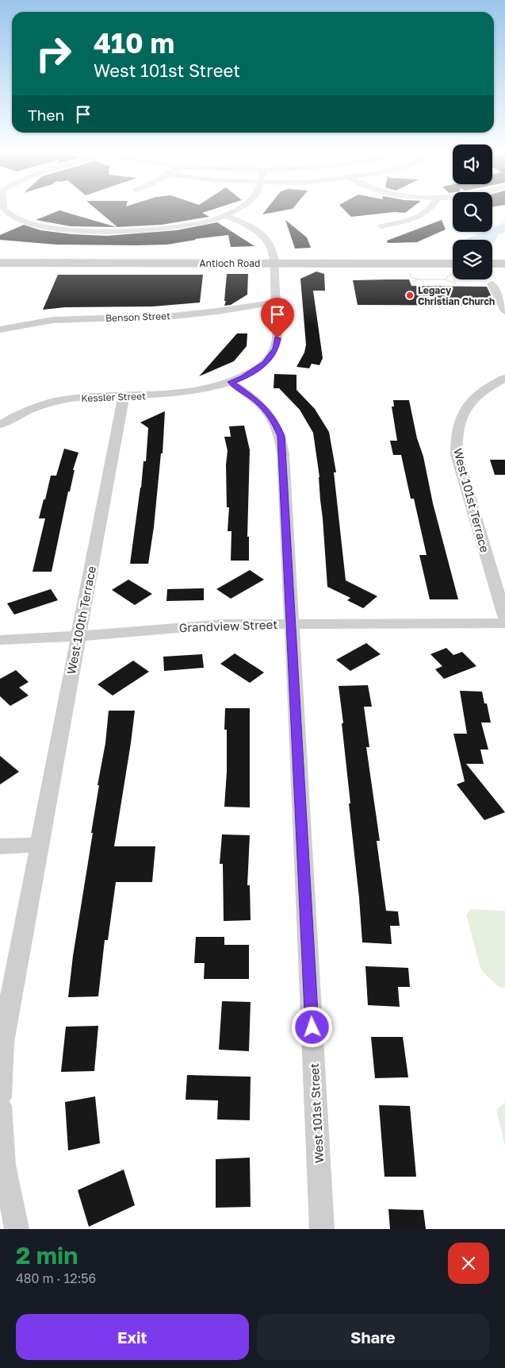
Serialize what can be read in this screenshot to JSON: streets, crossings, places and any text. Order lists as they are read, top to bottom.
{
  "streets": {
    "main road": ["Antioch Road"],
    "street": [
      "Benson Street",
      "Kessler Street",
      "West 101st Terrace",
      "West 100th Terrace",
      "Grandview Street",
      "West 101st Street"
    ]
  },
  "crossings": [
    ["Kessler Street", "West 100th Terrace"],
    ["Kessler Street", "West 101st Street"],
    ["West 100th Terrace", "Grandview Street"],
    ["Grandview Street", "West 101st Street"]
  ],
  "places": ["Legacy Christian Church"],
  "page": {
    "turn": ["410 m", "West 101st Street"],
    "then": "Then",
    "heading": ["2 min", "480 m · 12:56"],
    "buttons": ["Exit", "Share"]
  }
}
